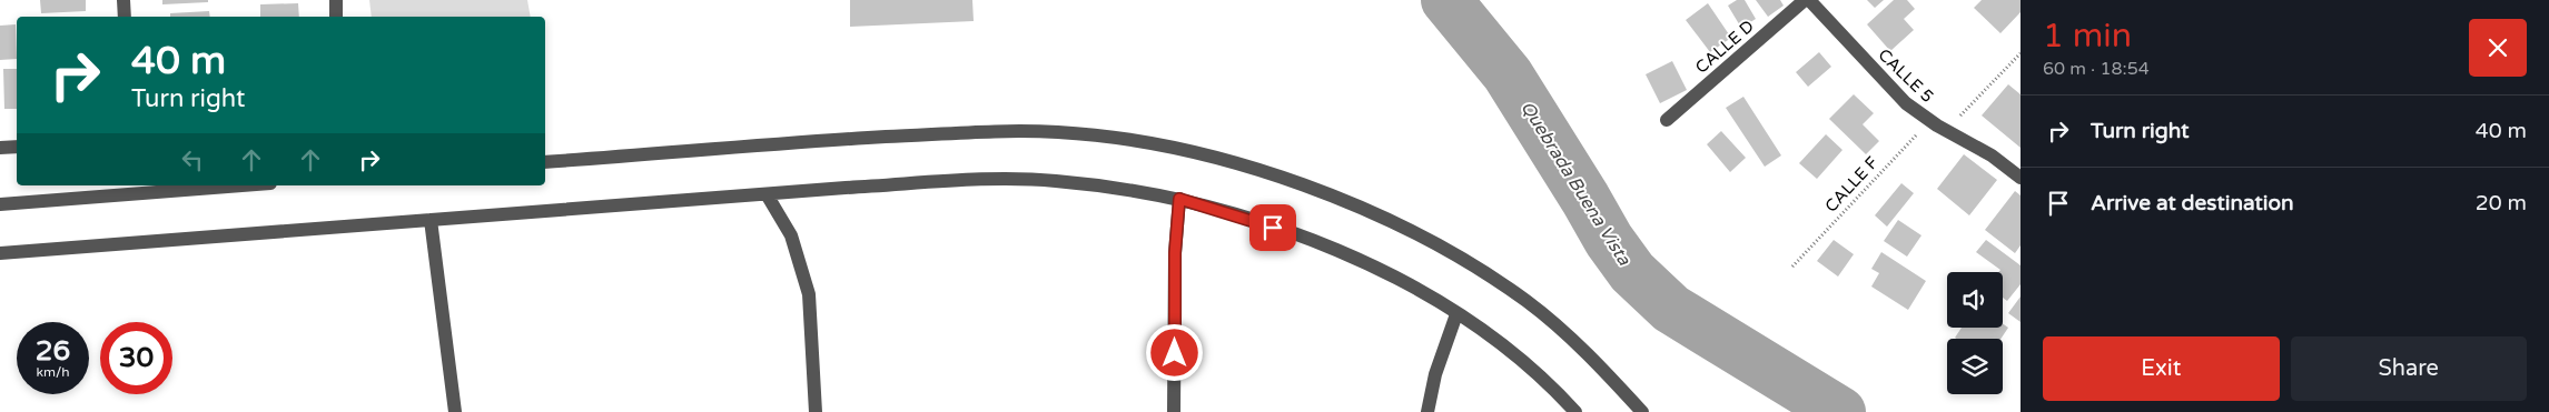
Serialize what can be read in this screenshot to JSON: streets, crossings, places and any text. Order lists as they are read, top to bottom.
{
  "streets": {
    "street": ["CALLE D", "CALLE 5"],
    "path": ["CALLE F"]
  },
  "crossings": [
    ["CALLE D", "CALLE 5"],
    ["CALLE 5", "CALLE F"]
  ],
  "water": ["Quebrada Buena Vista"],
  "page": {
    "heading": ["1 min", "60 m · 18:54"],
    "turn": ["40 m", "Turn right"],
    "list": [
      {
        "name": "Turn right",
        "value": "40 m"
      },
      {
        "name": "Arrive at destination",
        "value": "20 m"
      }
    ],
    "speed": "26 km/h",
    "limit": "30",
    "buttons": ["Exit", "Share"]
  }
}
